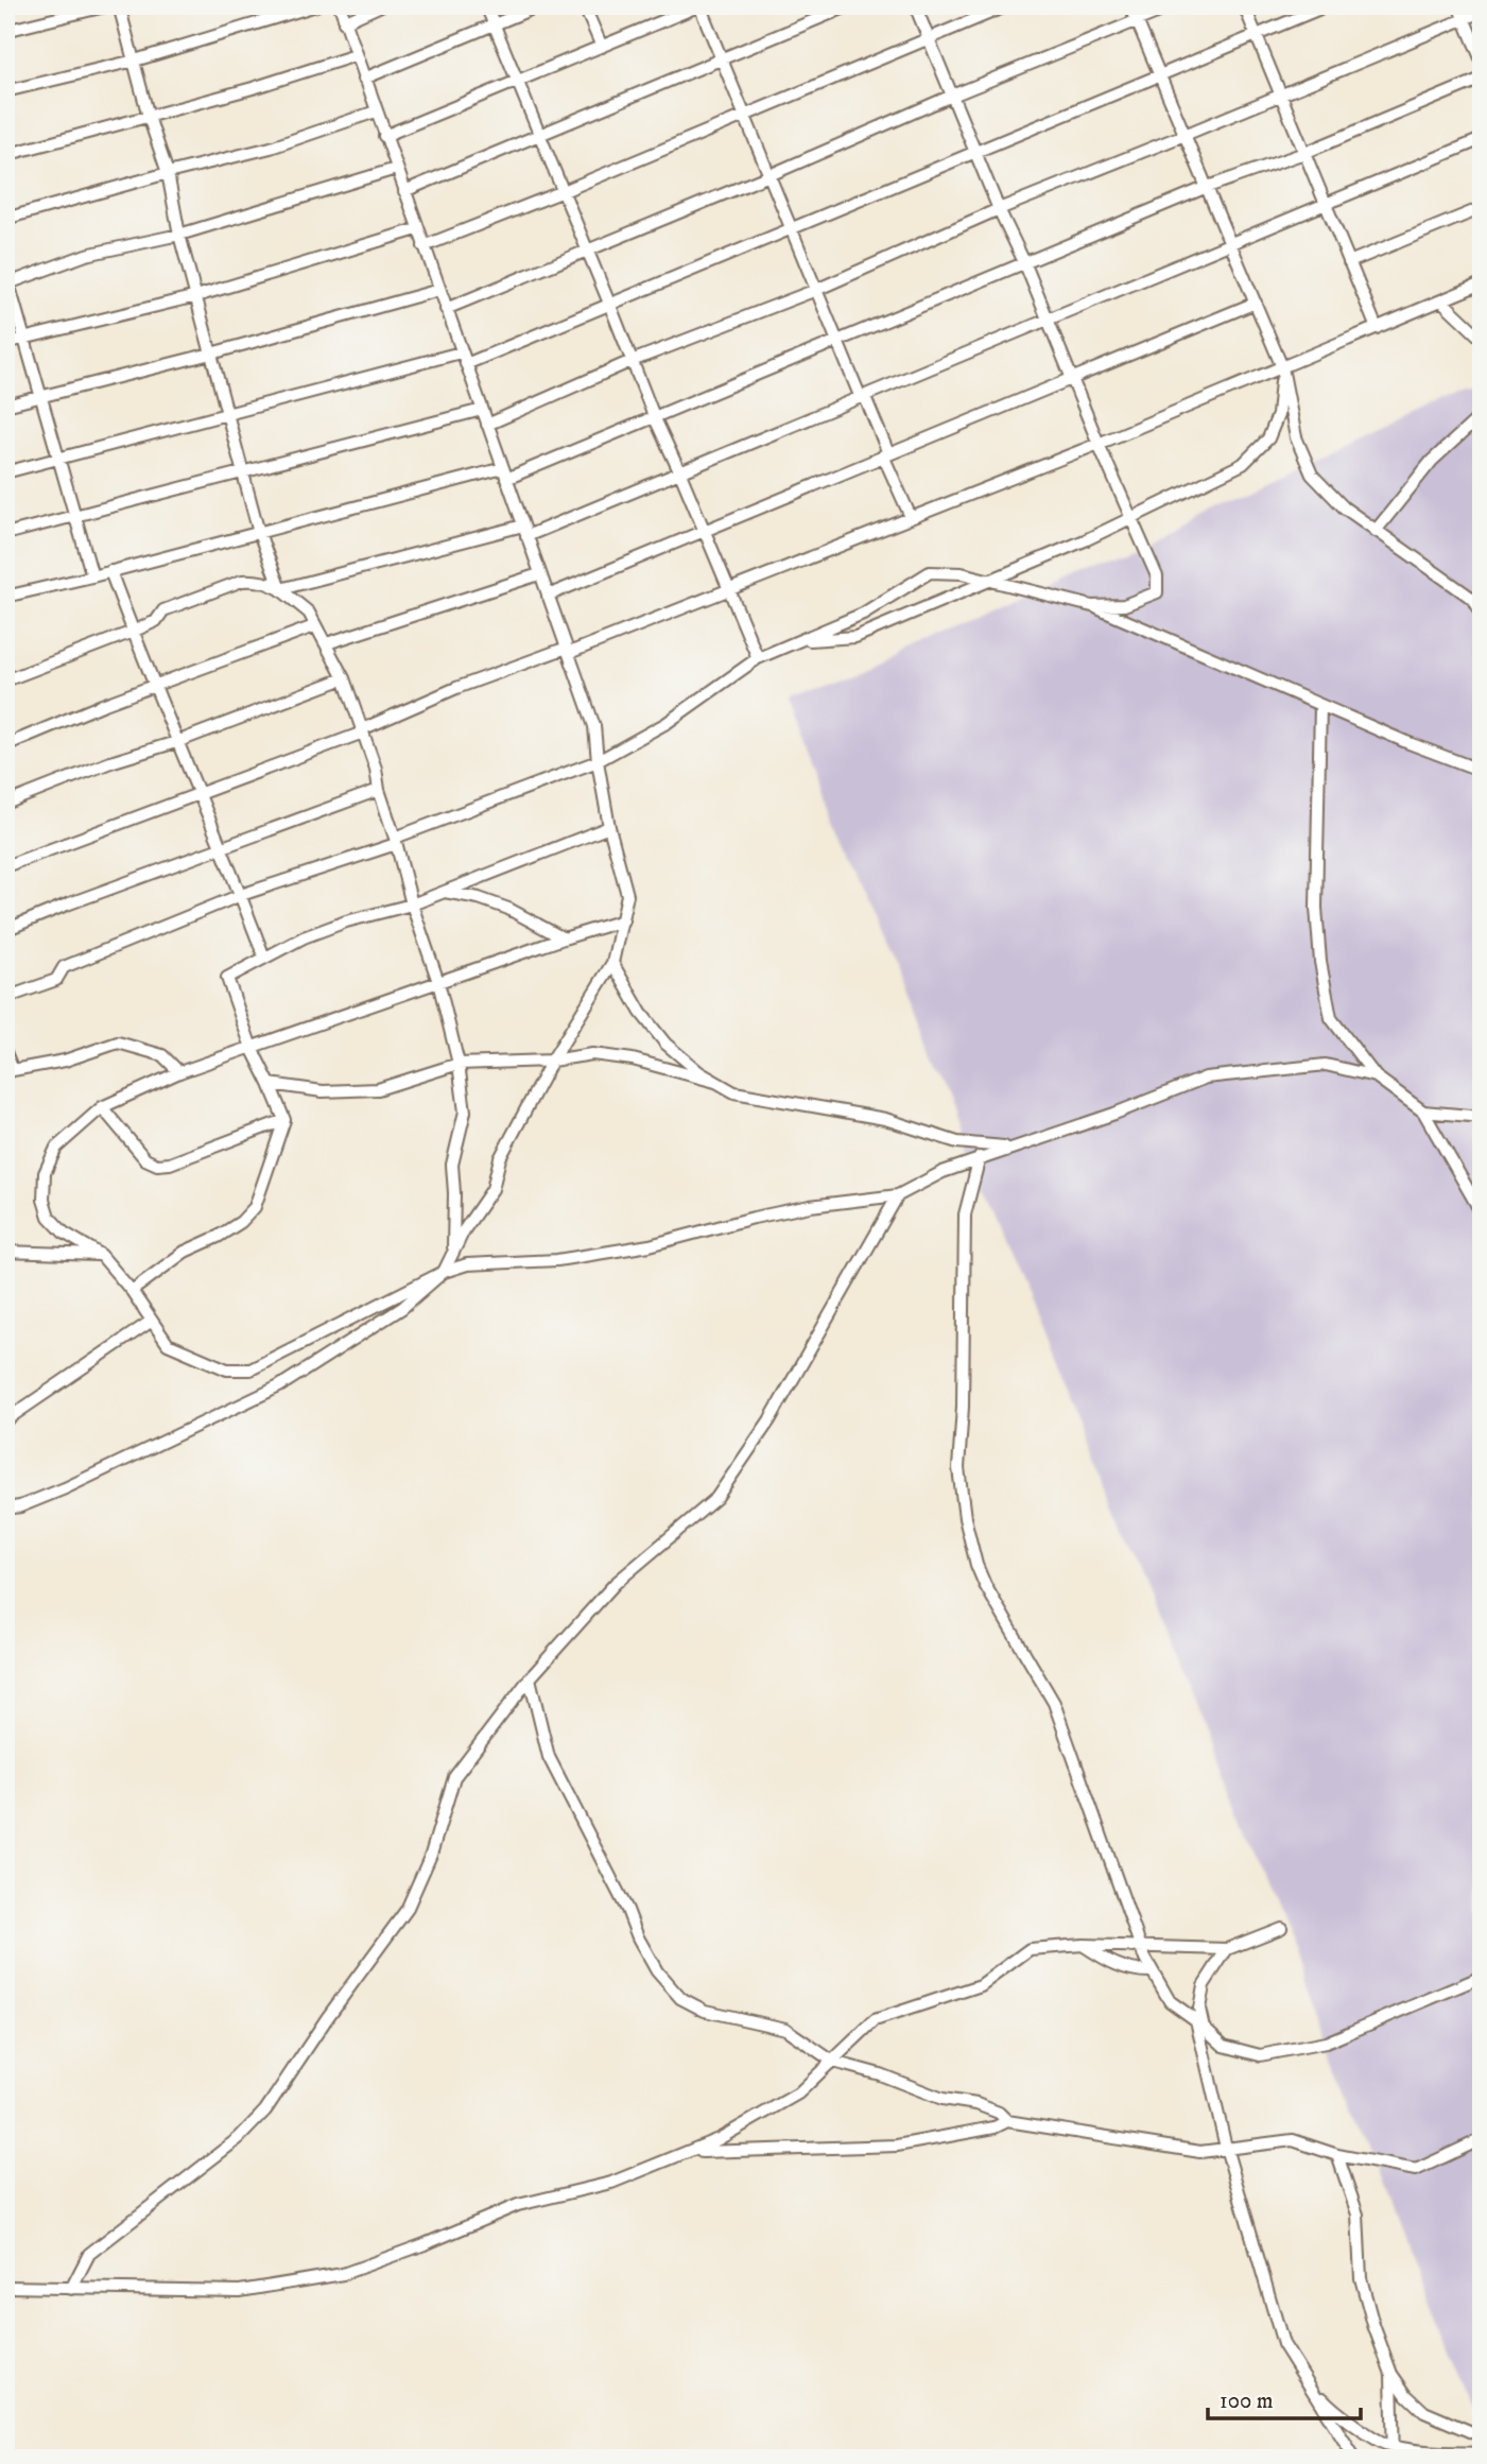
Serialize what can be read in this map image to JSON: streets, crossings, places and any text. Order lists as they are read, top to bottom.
{
  "scale_bar": "100 m"
}
